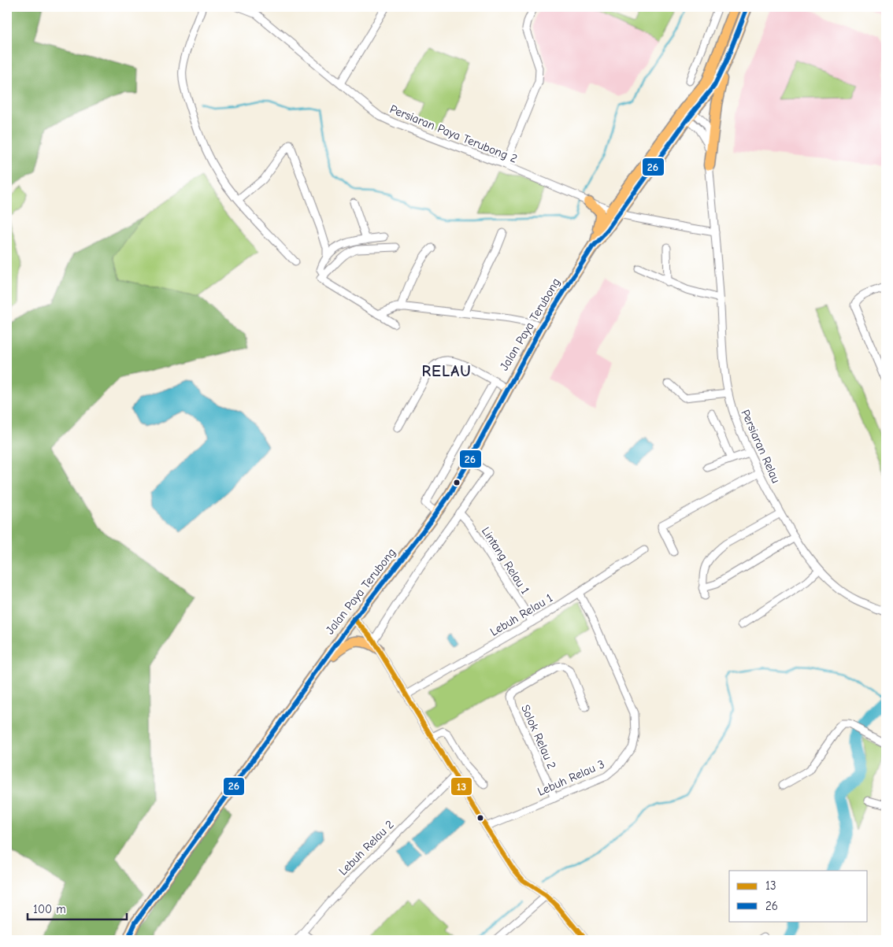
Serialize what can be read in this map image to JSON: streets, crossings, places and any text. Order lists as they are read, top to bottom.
{
  "streets": {
    "main road": ["Jalan Paya Terubong"],
    "street": [
      "Persiaran Paya Terubong 2",
      "Persiaran Relau",
      "Lintang Relau 1",
      "Lebuh Relau 1",
      "Solok Relau 2",
      "Lebuh Relau 3",
      "Lebuh Relau 2"
    ]
  },
  "crossings": [
    ["Persiaran Paya Terubong 2", "Jalan Paya Terubong"],
    ["Persiaran Paya Terubong 2", "Persiaran Relau"],
    ["Jalan Paya Terubong", "Persiaran Relau"],
    ["Lintang Relau 1", "Lebuh Relau 1"],
    ["Lebuh Relau 1", "Lebuh Relau 3"],
    ["Solok Relau 2", "Lebuh Relau 3"]
  ],
  "districts": ["RELAU"],
  "lines": ["transit line 26", "transit line 13"],
  "legend": ["13", "26"],
  "scale_bar": "100 m"
}
